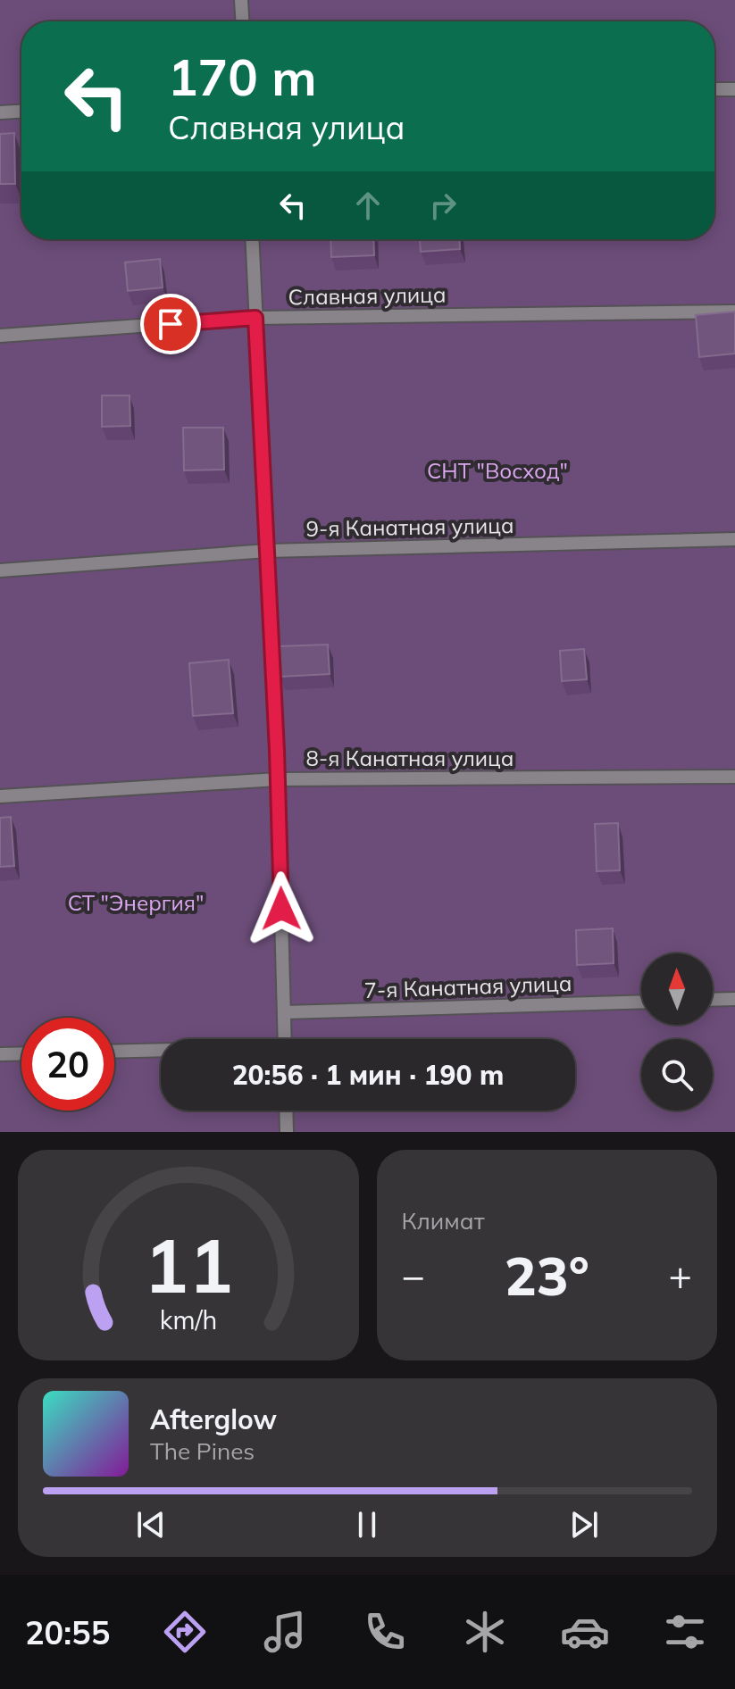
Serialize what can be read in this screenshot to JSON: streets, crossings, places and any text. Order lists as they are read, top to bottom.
{
  "streets": {
    "lane": [
      "Славная улица",
      "9-я Канатная улица",
      "8-я Канатная улица",
      "7-я Канатная улица"
    ]
  },
  "parks": ["СНТ \"Восход\"", "СТ \"Энергия\""],
  "north": "top",
  "page": {
    "turn": ["170 m", "Славная улица"],
    "limit": "20",
    "trip": "20:56 · 1 мин · 190 m",
    "tile": "Климат",
    "heat": ["−", "23°", "+"],
    "song": ["Afterglow", "The Pines"],
    "tabs": "20:55",
    "gauge": ["11", "km/h"]
  }
}
